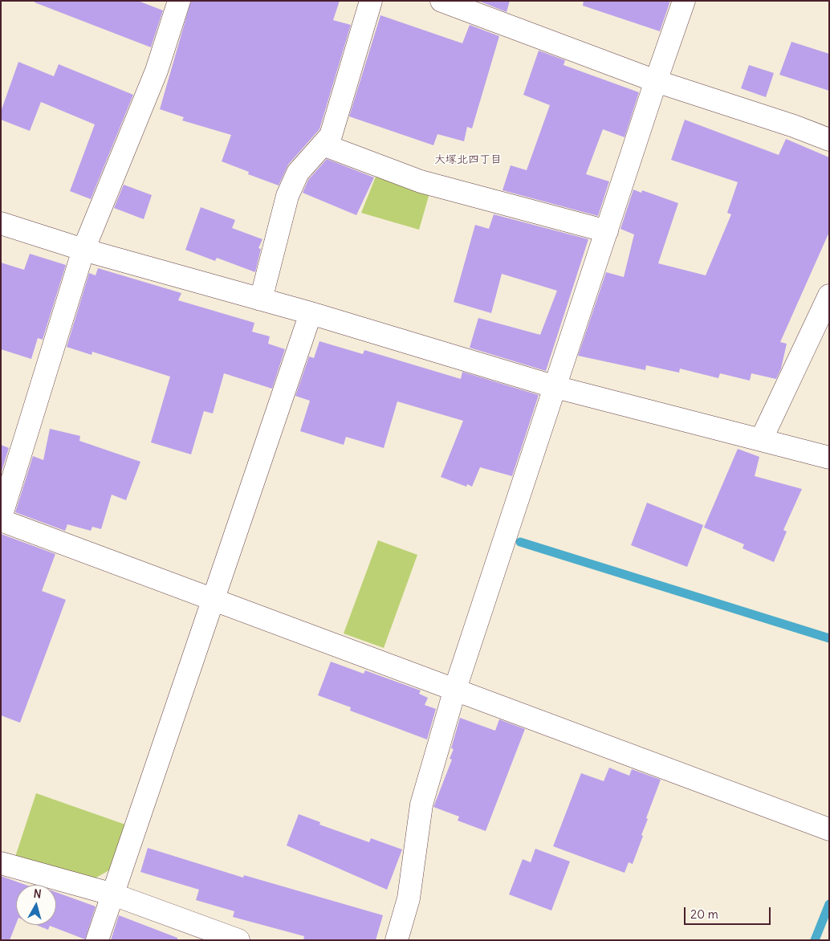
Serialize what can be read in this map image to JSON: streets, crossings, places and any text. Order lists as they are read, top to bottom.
{
  "districts": ["大塚北四丁目"],
  "scale_bar": "20 m",
  "north": "top"
}
